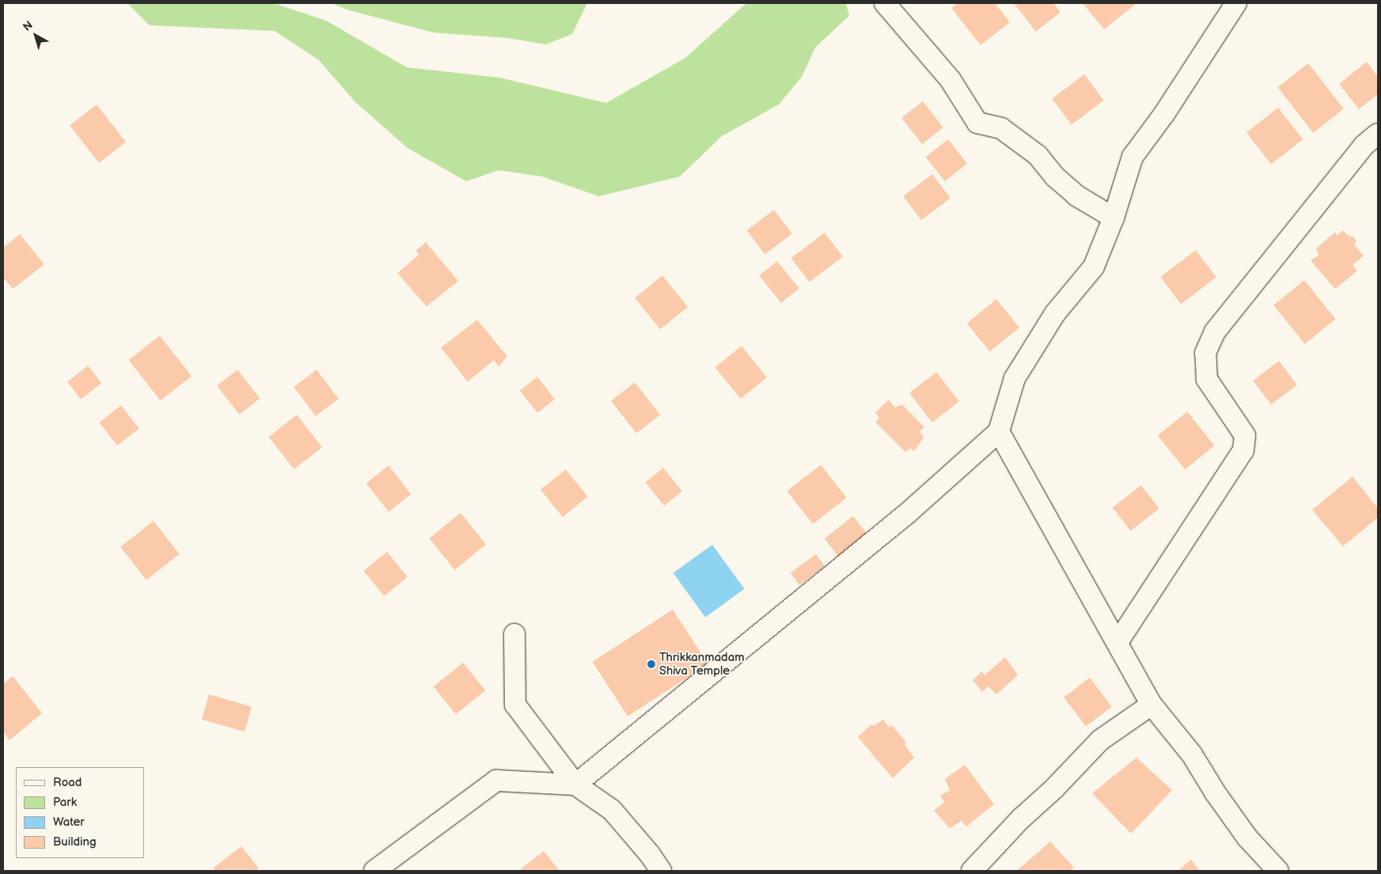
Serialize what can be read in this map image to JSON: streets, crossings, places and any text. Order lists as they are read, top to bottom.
{
  "places": ["Thrikkanmadam Shiva Temple"],
  "legend": [
    "Road",
    "Park",
    "Water",
    "Building"
  ],
  "north": "top left"
}
